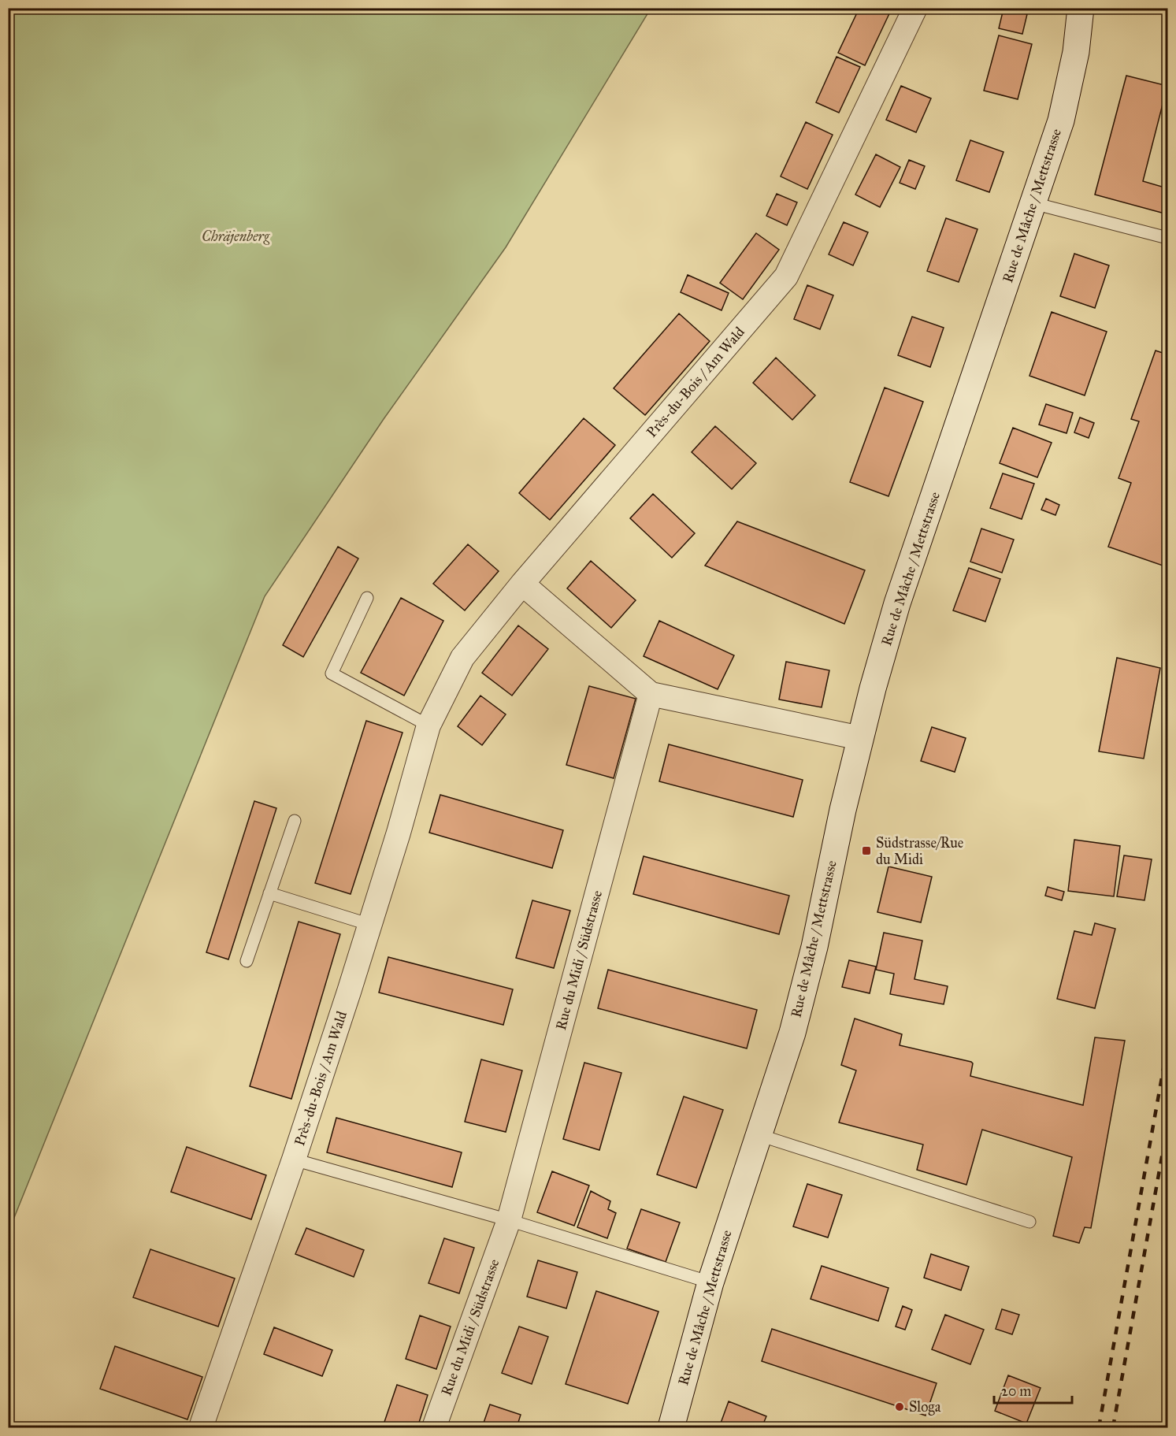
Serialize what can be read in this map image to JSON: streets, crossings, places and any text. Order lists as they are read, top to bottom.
{
  "streets": {
    "main road": ["Rue de Mâche / Mettstrasse"],
    "street": ["Près-du-Bois / Am Wald", "Rue du Midi / Südstrasse"]
  },
  "parks": ["Chräjenberg"],
  "places": {
    "transit": ["Südstrasse/Rue du Midi"],
    "other": ["Sloga"]
  },
  "scale_bar": "20 m"
}
